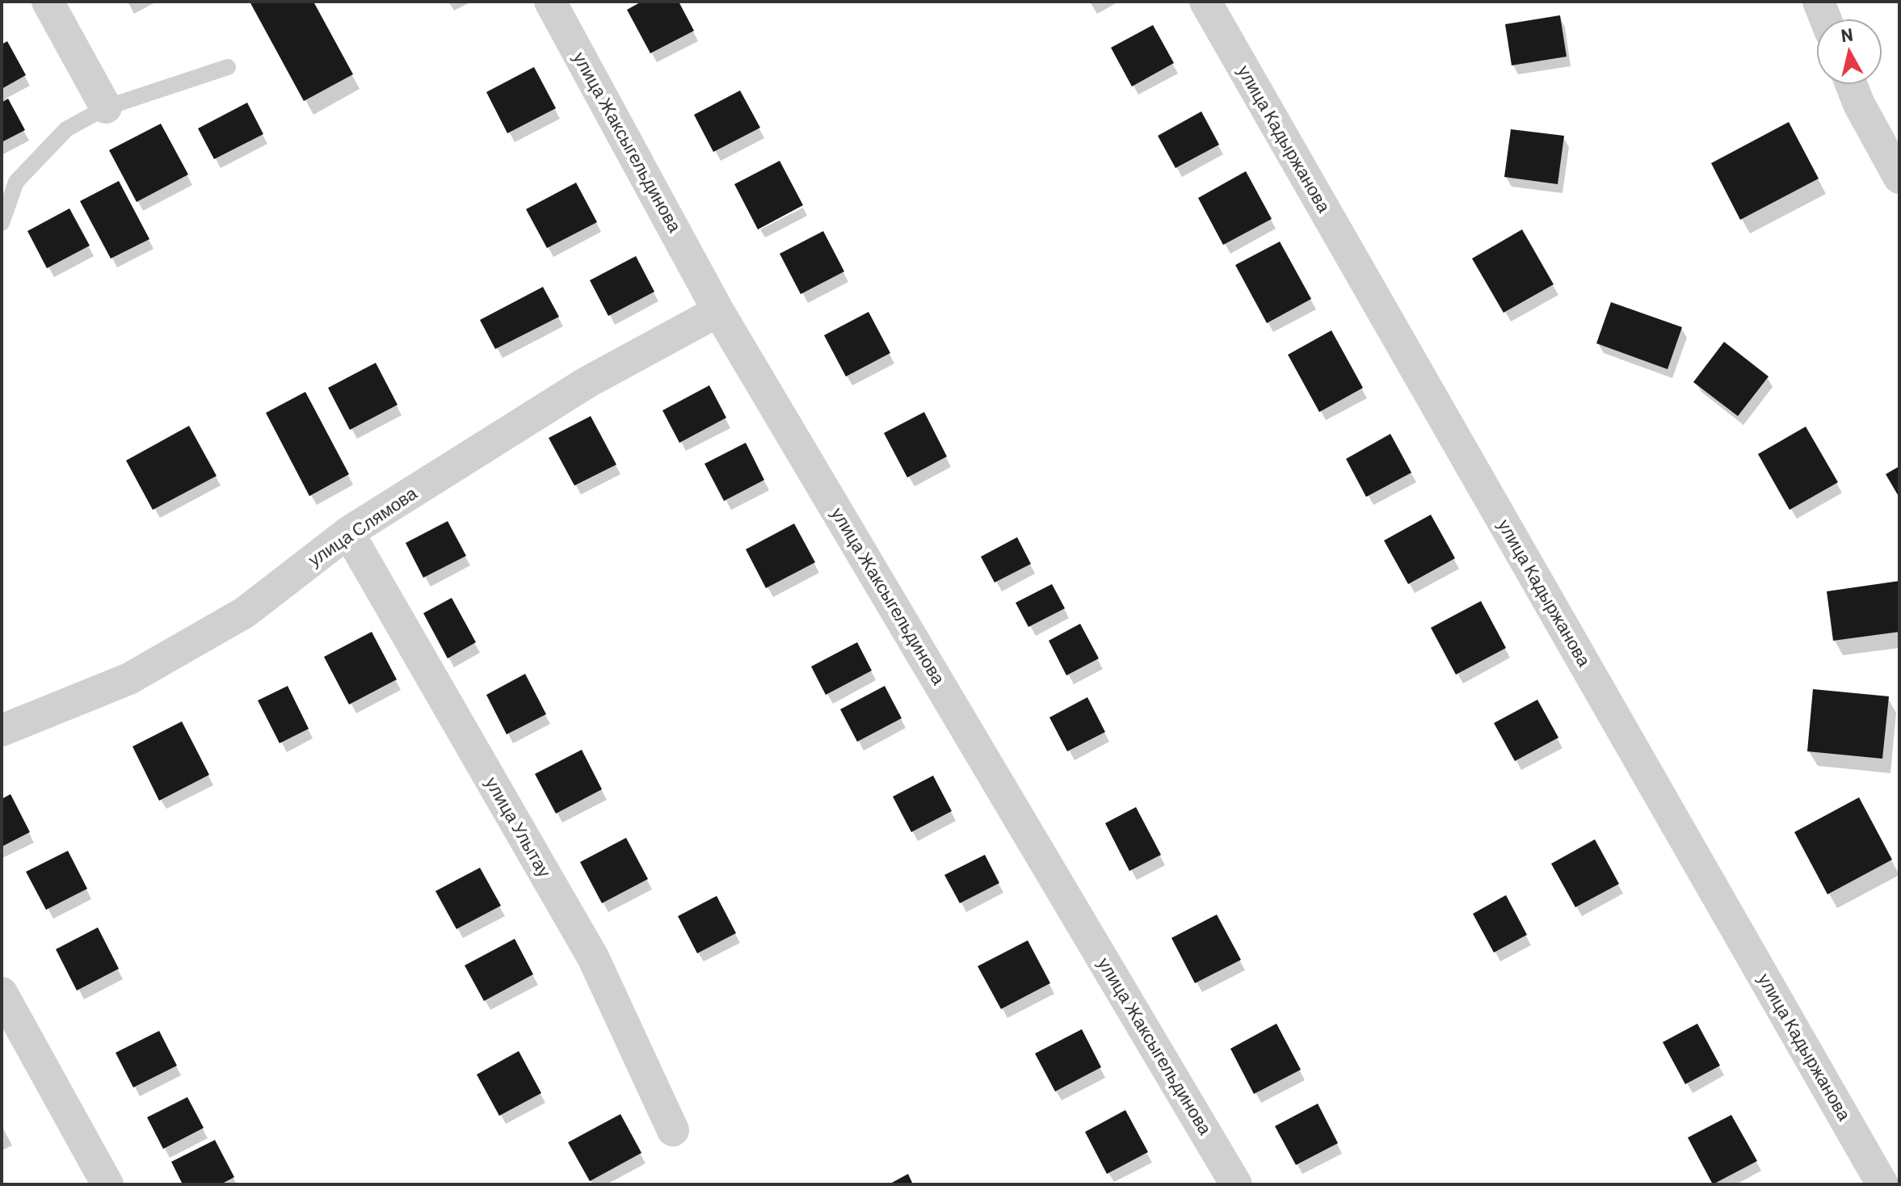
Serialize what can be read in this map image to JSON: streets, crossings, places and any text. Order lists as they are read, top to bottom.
{
  "streets": {
    "street": [
      "улица Кадыржанова",
      "улица Жаксыгельдинова",
      "улица Слямова",
      "улица Улытау"
    ]
  },
  "crossings": [
    ["улица Жаксыгельдинова", "улица Слямова"],
    ["улица Слямова", "улица Улытау"]
  ],
  "north": "top"
}
